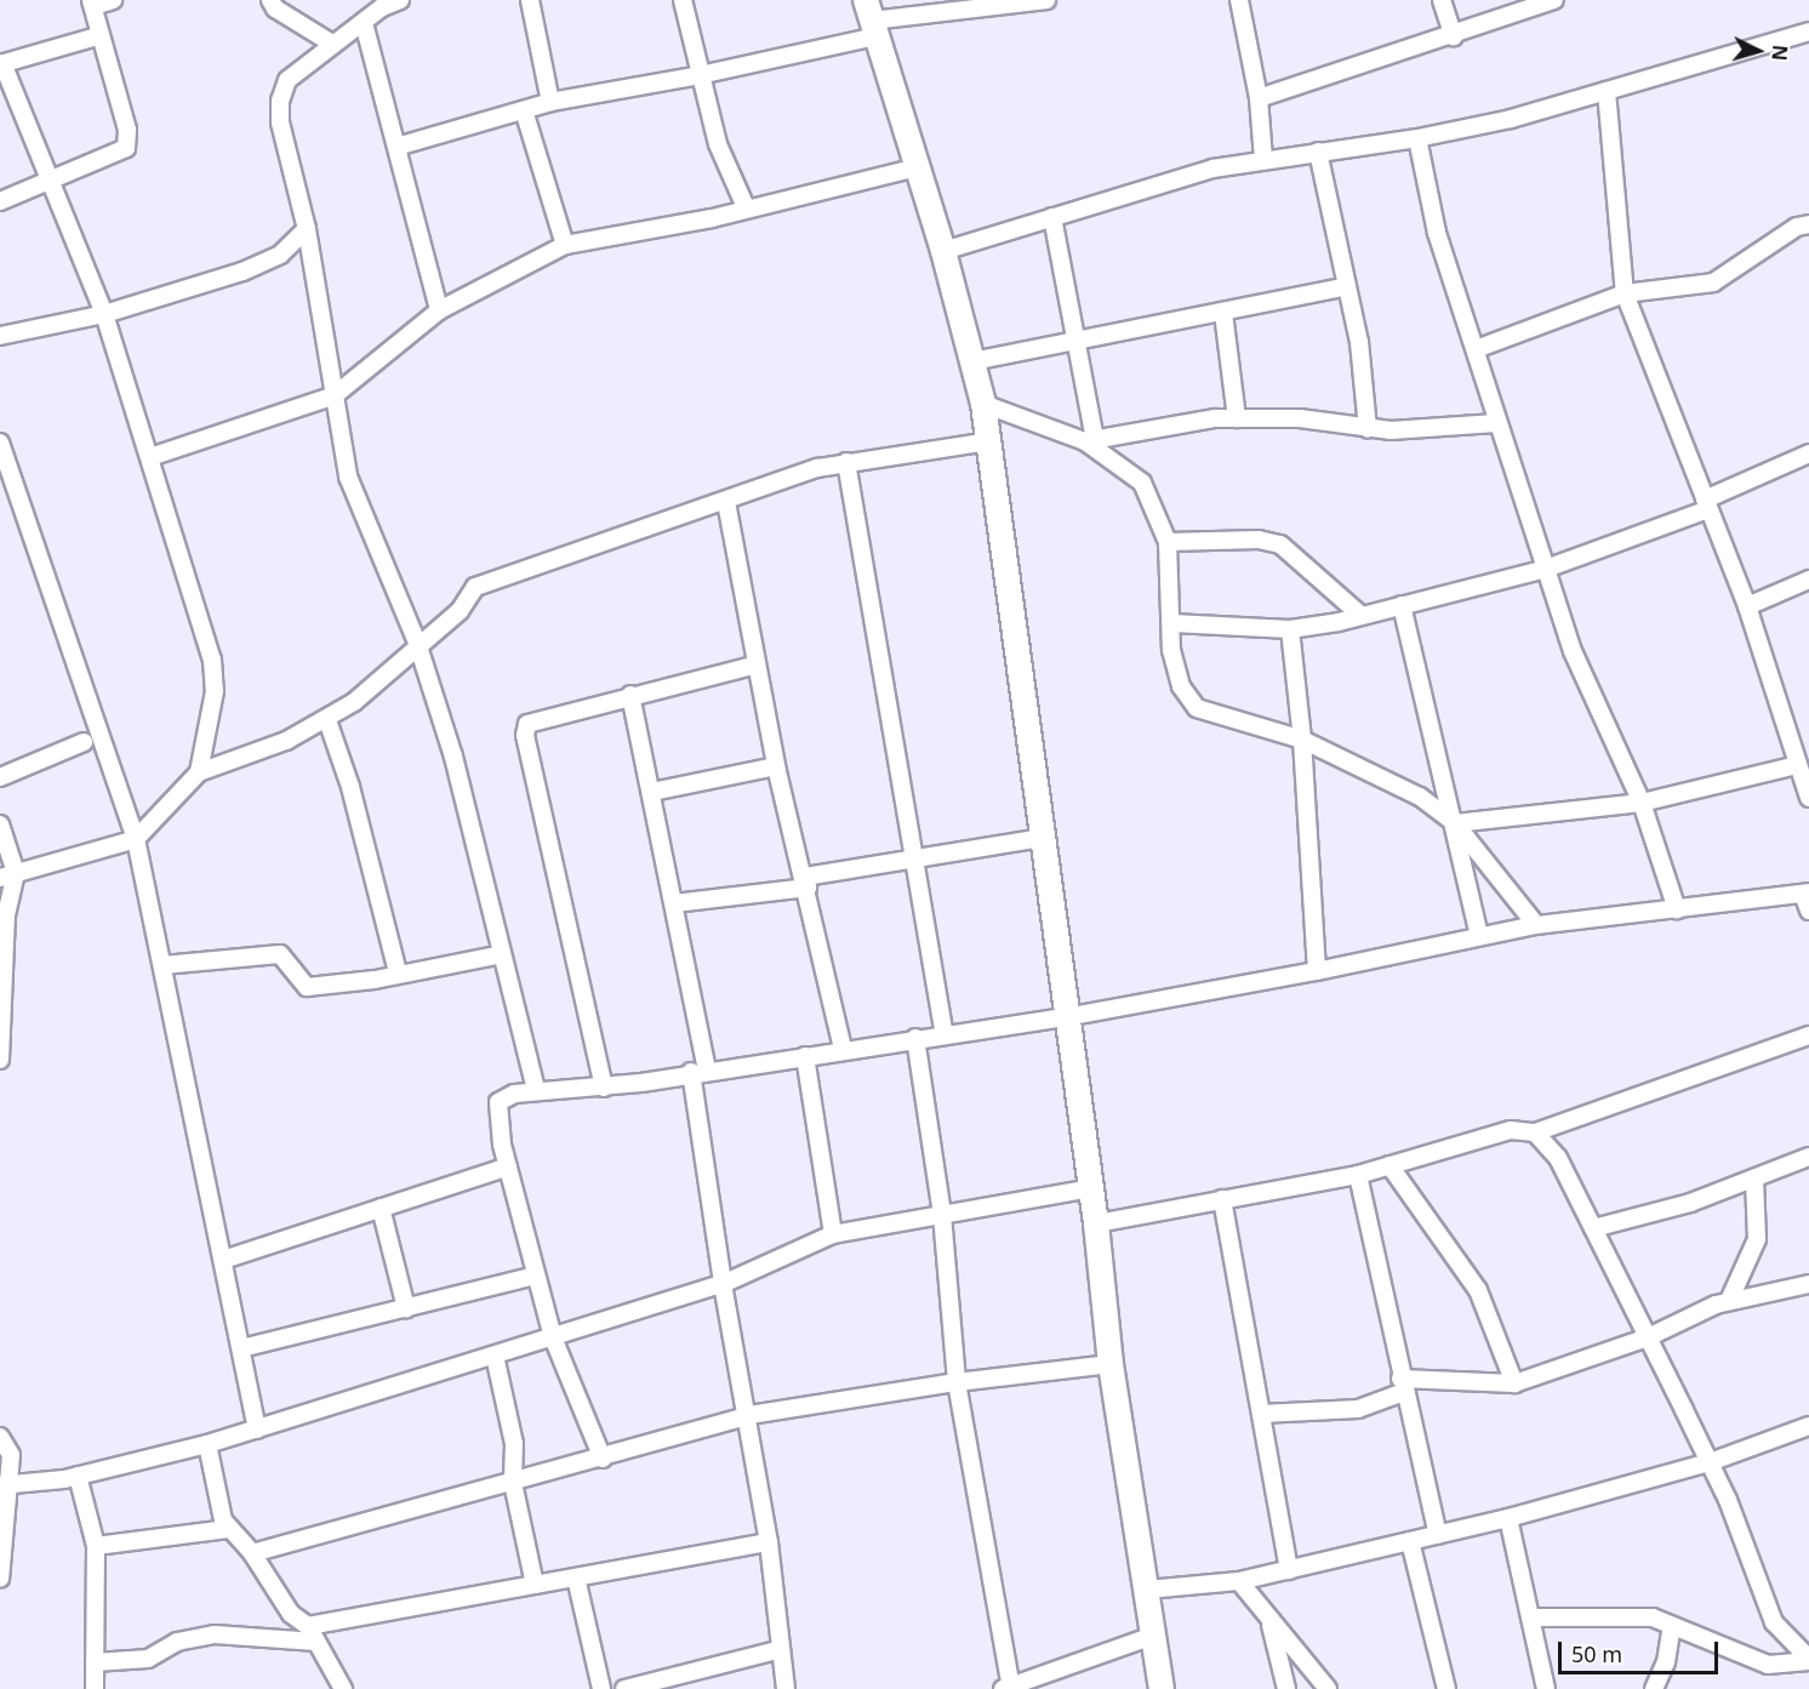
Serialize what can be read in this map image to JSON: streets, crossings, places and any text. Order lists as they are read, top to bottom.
{
  "scale_bar": "50 m",
  "north": "right"
}
